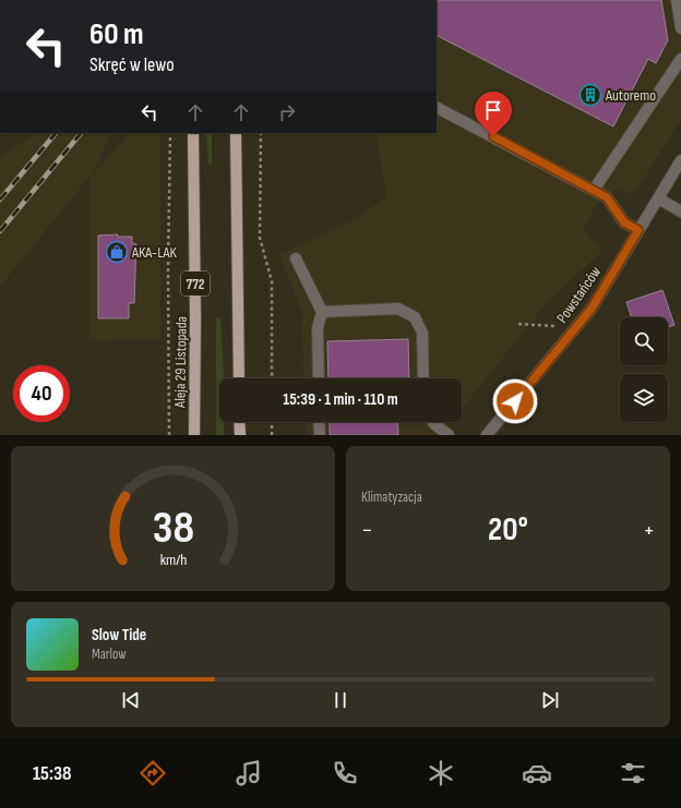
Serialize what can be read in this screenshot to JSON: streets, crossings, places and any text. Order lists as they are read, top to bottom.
{
  "streets": {
    "main road": ["772", "Aleja 29 Listopada"],
    "street": ["Powstańców"]
  },
  "places": {
    "building": ["Autoremo"],
    "shop": ["AKA-LAK"]
  },
  "page": {
    "turn": ["60 m", "Skręć w lewo"],
    "limit": "40",
    "trip": "15:39 · 1 min · 110 m",
    "tile": "Klimatyzacja",
    "heat": ["−", "20°", "+"],
    "song": ["Slow Tide", "Marlow"],
    "tabs": "15:38",
    "gauge": ["38", "km/h"]
  }
}
